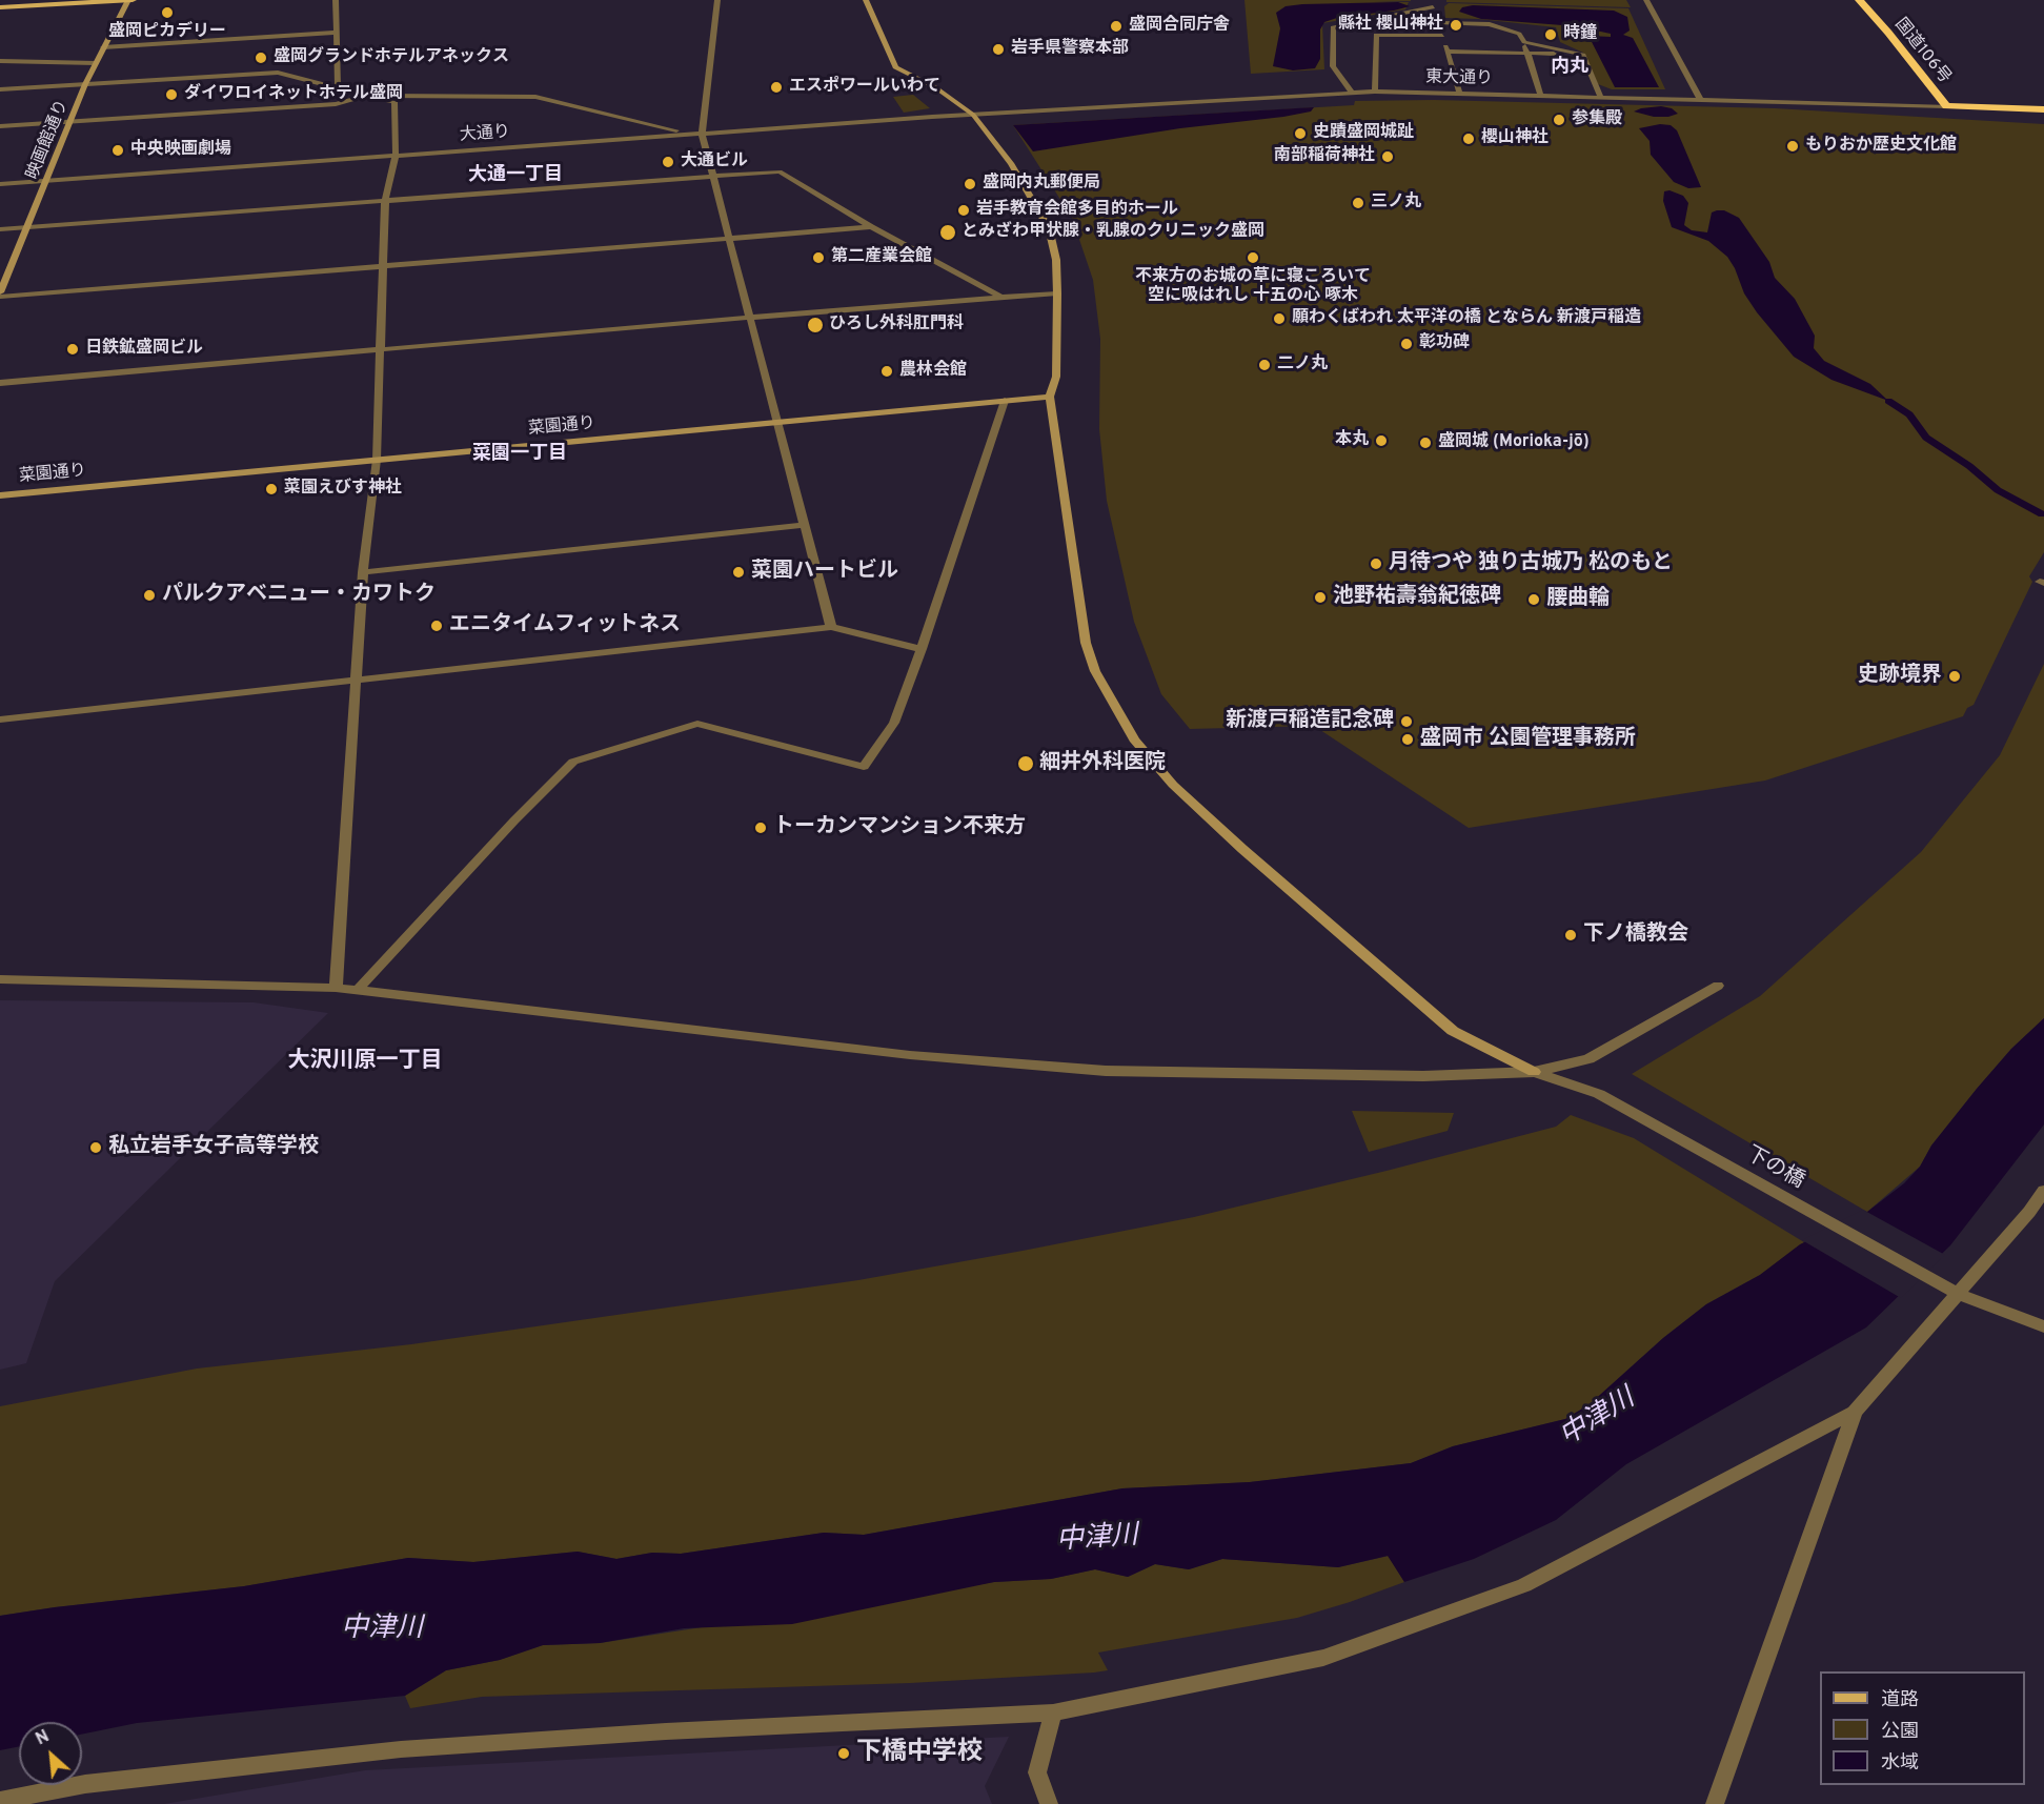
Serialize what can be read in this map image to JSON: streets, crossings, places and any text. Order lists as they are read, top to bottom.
{
  "streets": {
    "highway": ["国道106号"],
    "street": [
      "東大通り",
      "大通り",
      "映画館通り",
      "菜園通り",
      "下の橋"
    ]
  },
  "crossings": [
    ["国道106号", "東大通り"],
    ["東大通り", "大通り"],
    ["大通り", "映画館通り"]
  ],
  "districts": [
    "内丸",
    "大通一丁目",
    "菜園一丁目",
    "大沢川原一丁目"
  ],
  "water": ["中津川"],
  "places": [
    "盛岡ピカデリー",
    "縣社 櫻山神社",
    "盛岡合同庁舎",
    "時鐘",
    "岩手県警察本部",
    "盛岡グランドホテルアネックス",
    "エスポワールいわて",
    "ダイワロイネットホテル盛岡",
    "参集殿",
    "史蹟盛岡城趾",
    "櫻山神社",
    "もりおか歴史文化館",
    "中央映画劇場",
    "南部稲荷神社",
    "大通ビル",
    "盛岡内丸郵便局",
    "三ノ丸",
    "岩手教育会館多目的ホール",
    "とみざわ甲状腺・乳腺のクリニック盛岡",
    "第二産業会館",
    "不来方のお城の草に寝ころいて 空に吸はれし 十五の心 啄木",
    "願わくばわれ 太平洋の橋 とならん 新渡戸稲造",
    "ひろし外科肛門科",
    "彰功碑",
    "日鉄鉱盛岡ビル",
    "二ノ丸",
    "農林会館",
    "本丸",
    "盛岡城 (Morioka-jō)",
    "菜園えびす神社",
    "月待つや 独り古城乃 松のもと",
    "菜園ハートビル",
    "パルクアベニュー・カワトク",
    "池野祐壽翁紀徳碑",
    "腰曲輪",
    "エニタイムフィットネス",
    "史跡境界",
    "新渡戸稲造記念碑",
    "盛岡市 公園管理事務所",
    "細井外科医院",
    "トーカンマンション不来方",
    "下ノ橋教会",
    "私立岩手女子高等学校",
    "下橋中学校"
  ],
  "legend": ["道路", "公園", "水域"],
  "north": "top left"
}
